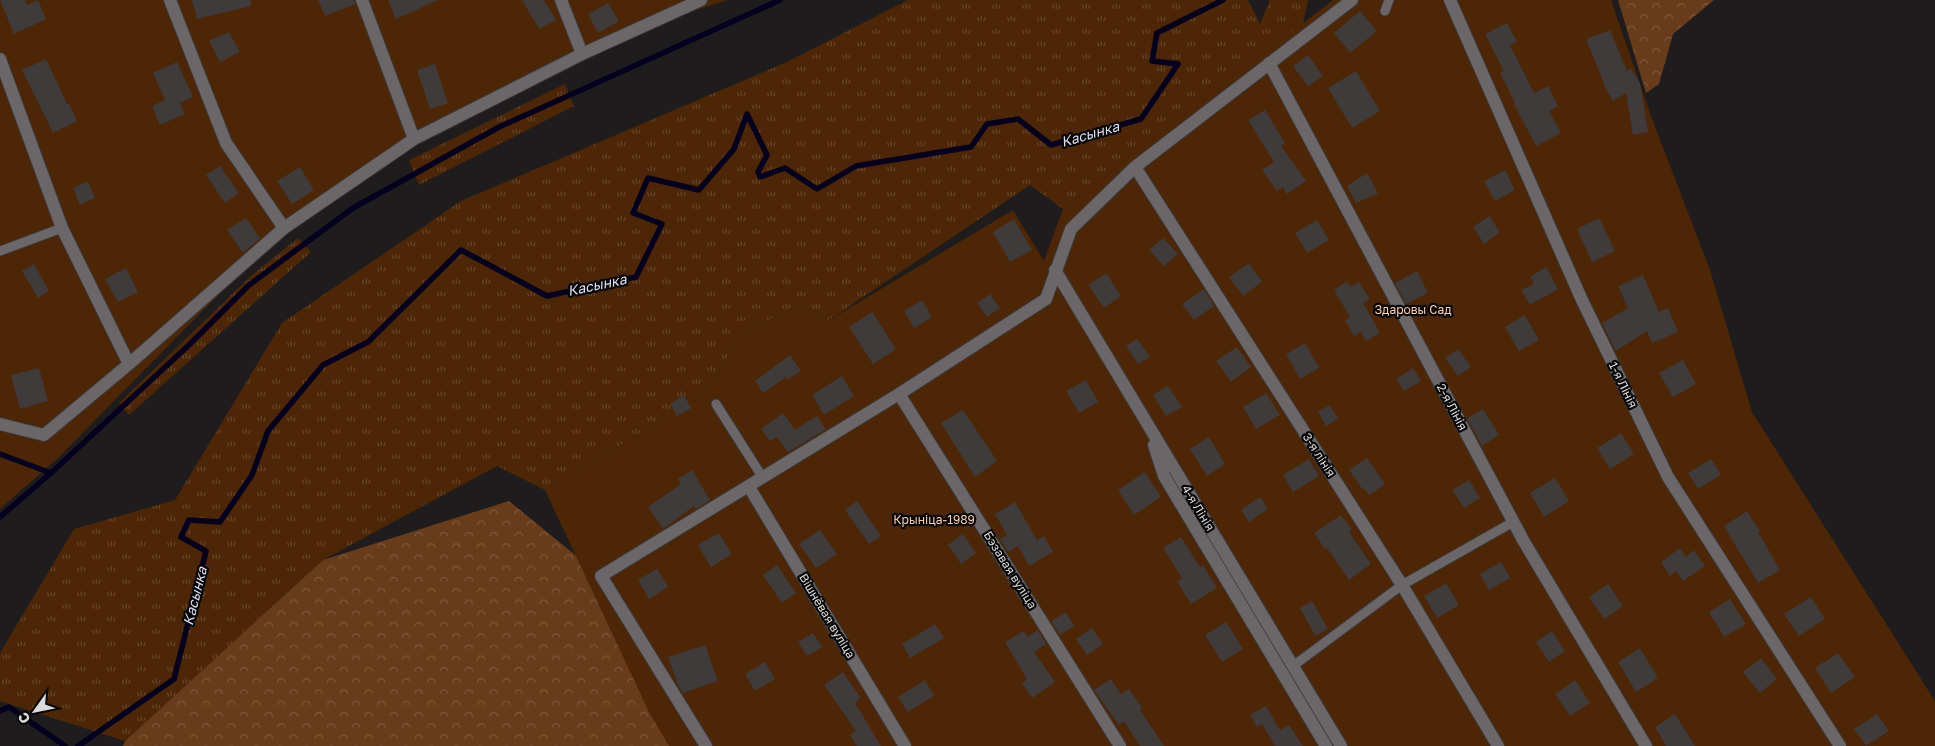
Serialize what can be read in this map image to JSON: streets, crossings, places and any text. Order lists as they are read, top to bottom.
{
  "streets": {
    "street": [
      "1-я Лінія",
      "2-я Лінія",
      "3-я лінія",
      "4-я Лінія",
      "Бэзавая вуліца",
      "Вішнёвая вуліца"
    ]
  },
  "water": ["Касынка"],
  "parks": ["Здаровы Сад", "Крыніца-1989"],
  "north": "bottom left"
}
